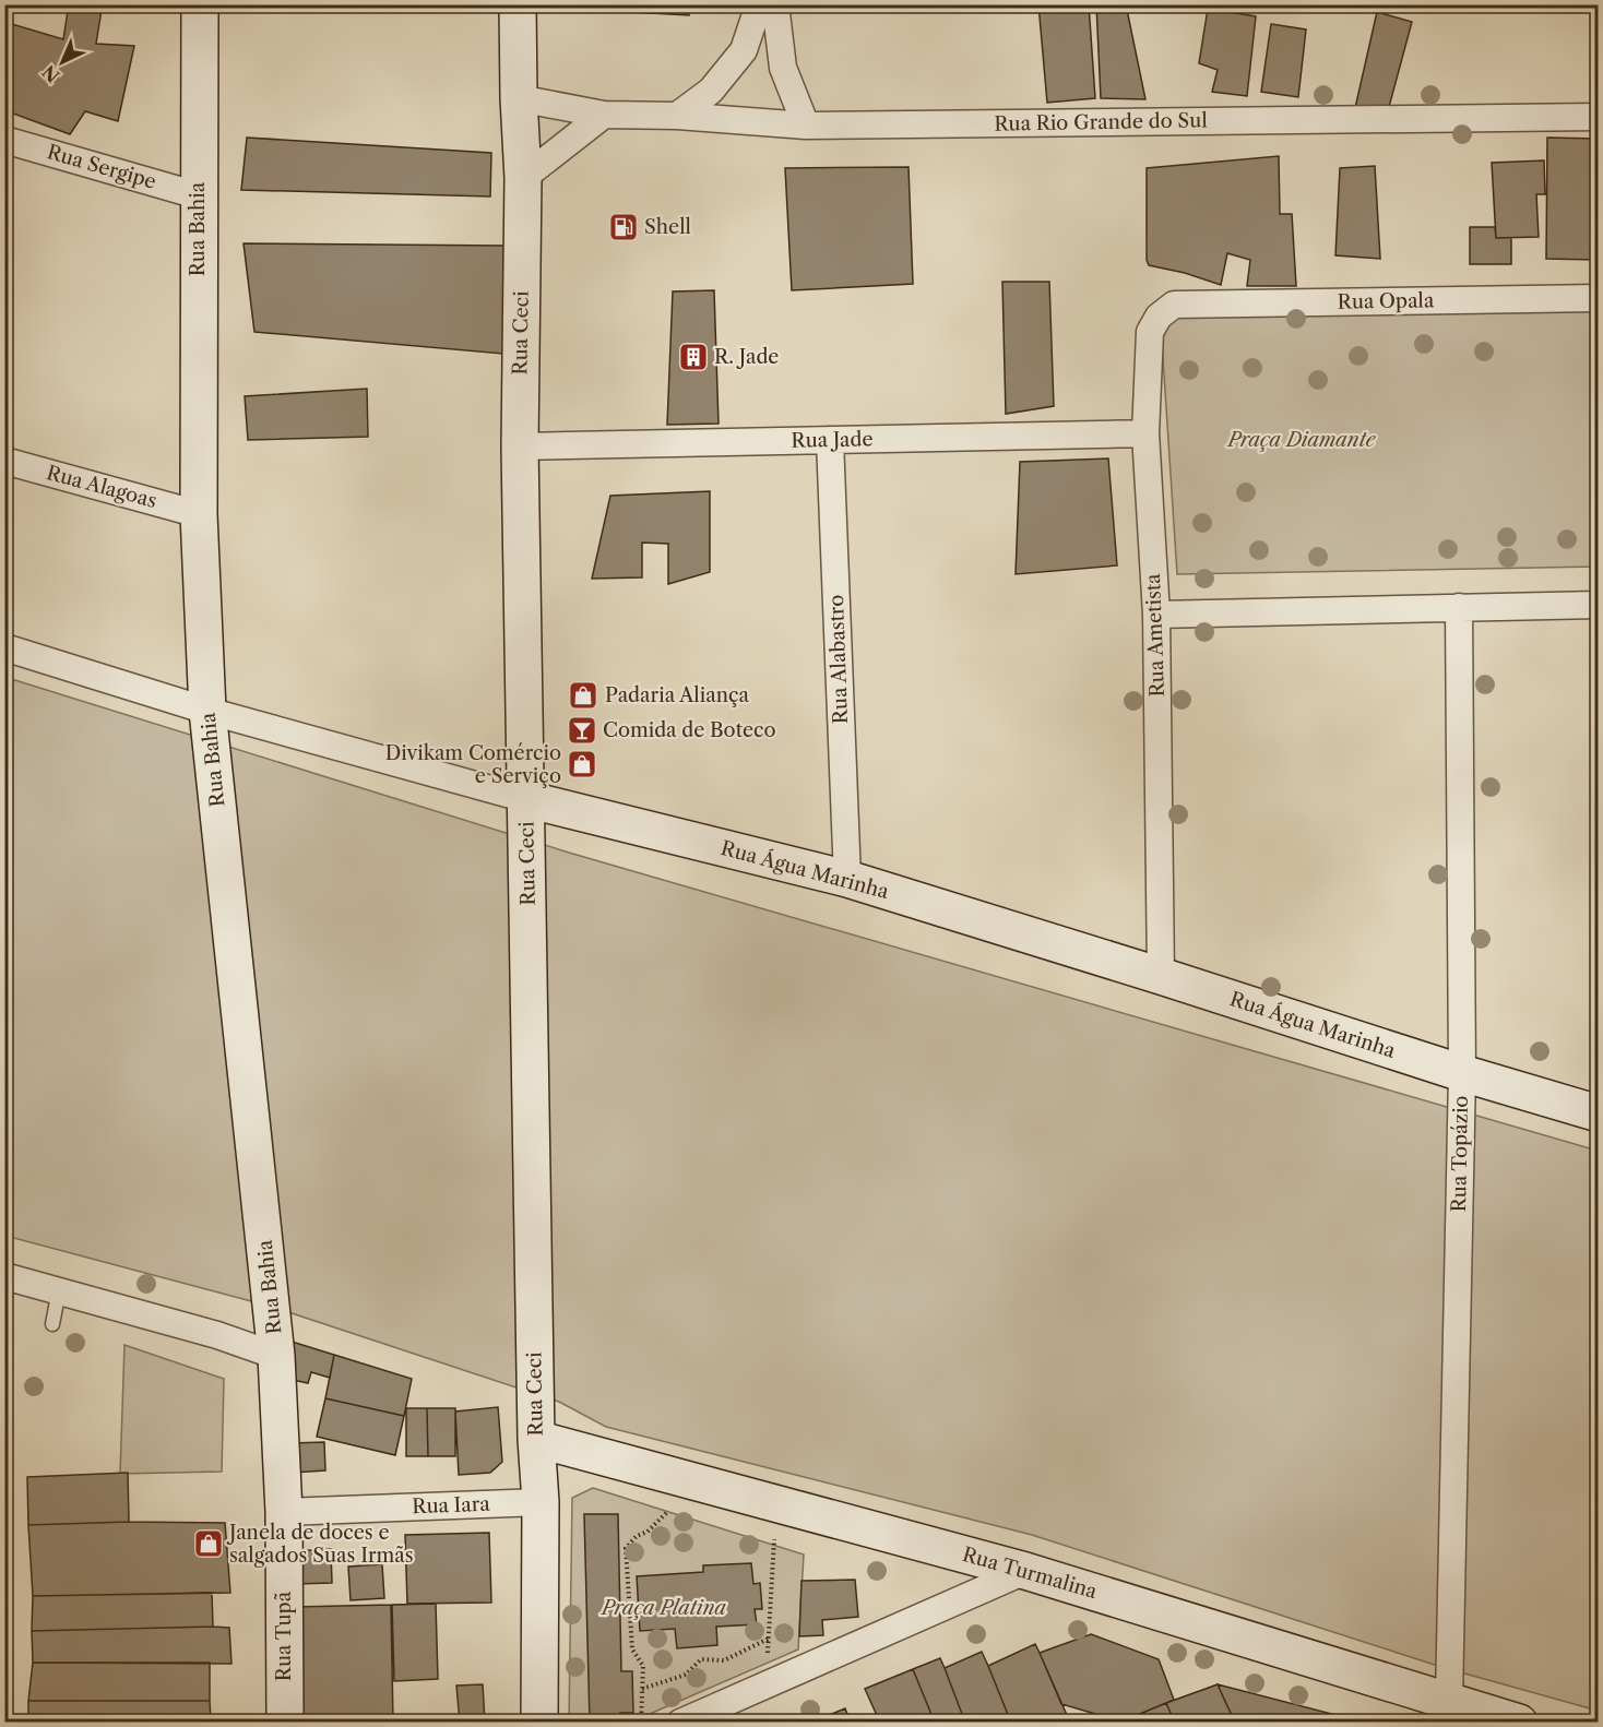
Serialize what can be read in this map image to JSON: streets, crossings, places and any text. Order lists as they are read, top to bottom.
{
  "streets": {
    "main road": [
      "Rua Bahia",
      "Rua Ceci",
      "Rua Água Marinha",
      "Rua Turmalina",
      "Rua Tupã"
    ],
    "street": [
      "Rua Rio Grande do Sul",
      "Rua Sergipe",
      "Rua Opala",
      "Rua Jade",
      "Rua Alagoas",
      "Rua Ametista",
      "Rua Alabastro",
      "Rua Topázio",
      "Rua Iara"
    ]
  },
  "crossings": [
    ["Rua Rio Grande do Sul", "Rua Ceci"],
    ["Rua Sergipe", "Rua Bahia"],
    ["Rua Bahia", "Rua Alagoas"],
    ["Rua Bahia", "Rua Água Marinha"],
    ["Rua Bahia", "Rua Iara"],
    ["Rua Bahia", "Rua Tupã"],
    ["Rua Opala", "Rua Ametista"],
    ["Rua Ceci", "Rua Jade"],
    ["Rua Ceci", "Rua Água Marinha"],
    ["Rua Ceci", "Rua Iara"],
    ["Rua Ceci", "Rua Turmalina"],
    ["Rua Jade", "Rua Ametista"],
    ["Rua Jade", "Rua Alabastro"],
    ["Rua Ametista", "Rua Água Marinha"],
    ["Rua Alabastro", "Rua Água Marinha"],
    ["Rua Água Marinha", "Rua Topázio"],
    ["Rua Topázio", "Rua Turmalina"],
    ["Rua Iara", "Rua Tupã"]
  ],
  "parks": ["Praça Diamante", "Praça Platina"],
  "places": {
    "fuel station": ["Shell"],
    "building": ["R. Jade"],
    "shop": ["Padaria Aliança", "Divikam Comércio e Serviço", "Janela de doces e salgados Suas Irmãs"],
    "bar": ["Comida de Boteco"]
  },
  "north": "bottom left"
}
